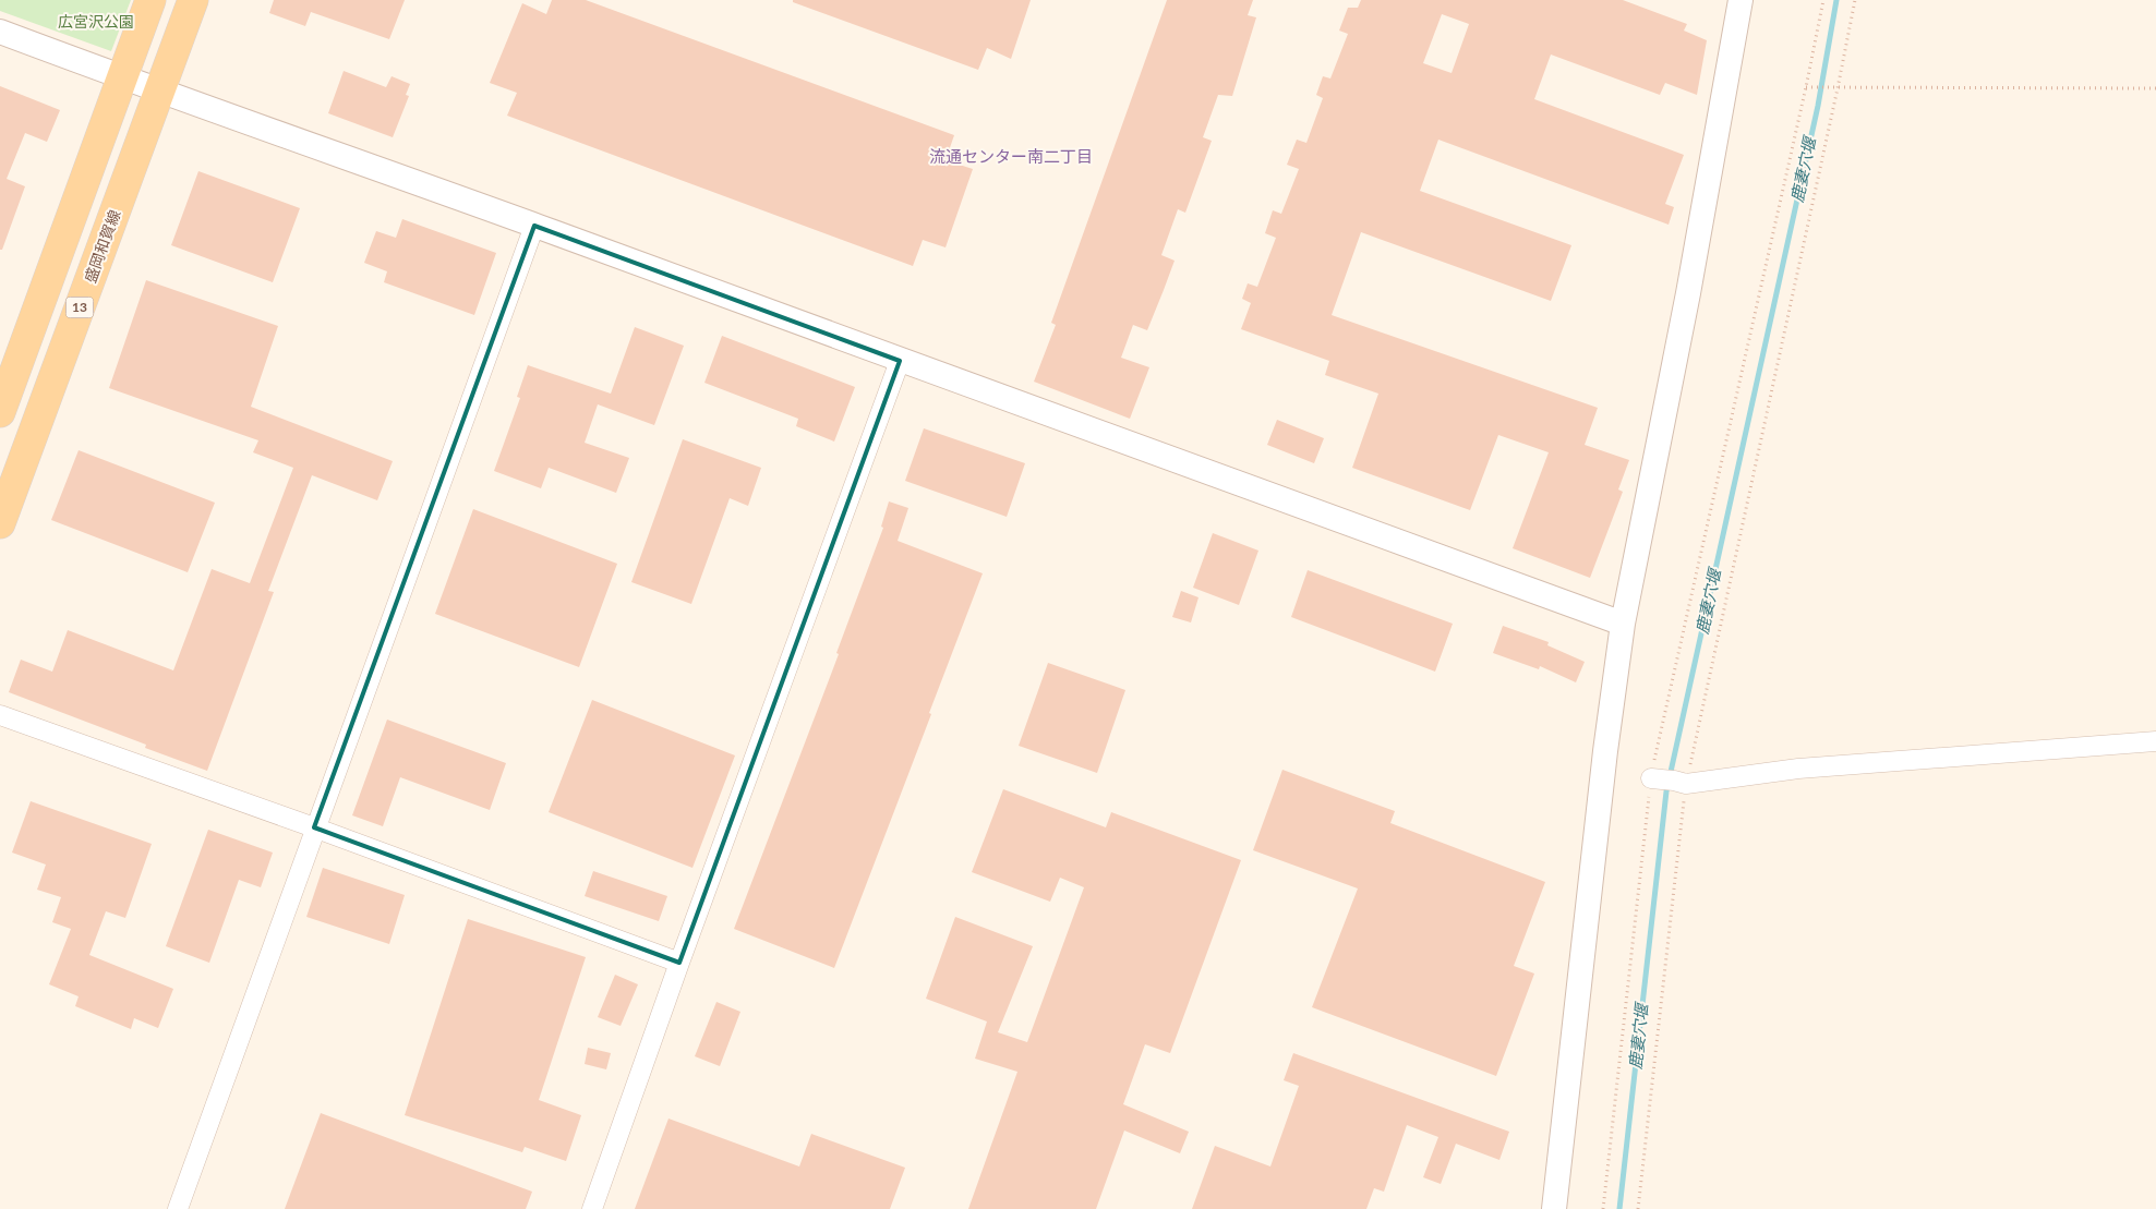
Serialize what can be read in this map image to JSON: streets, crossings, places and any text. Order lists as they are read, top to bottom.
{
  "streets": {
    "main road": ["盛岡和賀線", "13"]
  },
  "districts": ["流通センター南二丁目"],
  "water": ["鹿妻穴堰"],
  "parks": ["広宮沢公園"]
}
